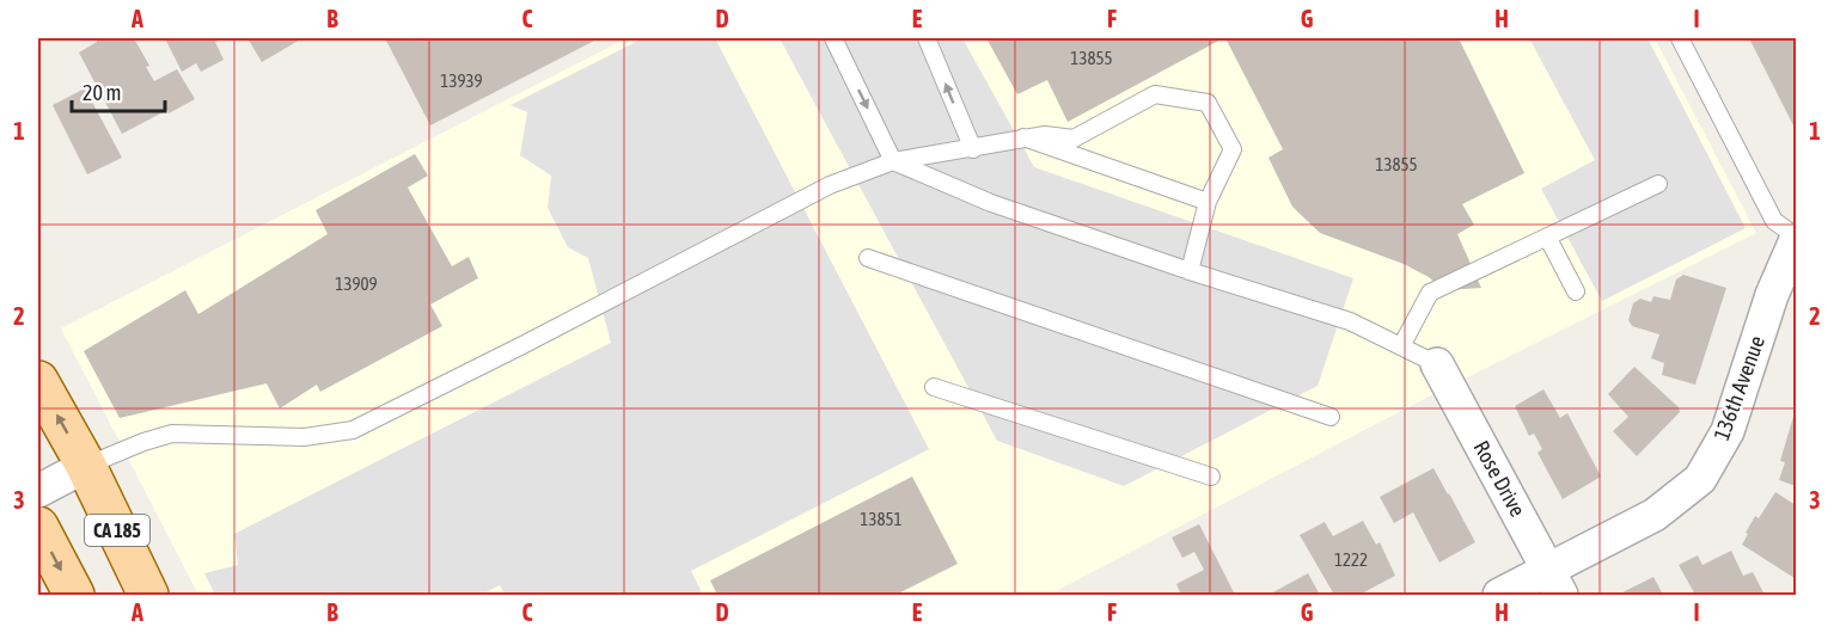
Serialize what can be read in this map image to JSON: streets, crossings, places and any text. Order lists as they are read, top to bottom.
{
  "streets": {
    "main road": ["CA 185"],
    "street": ["136th Avenue", "Rose Drive"]
  },
  "crossings": [
    ["136th Avenue", "Rose Drive"]
  ],
  "house_numbers": [
    "13855",
    "13939",
    "13855",
    "13909",
    "13851",
    "1222"
  ],
  "scale_bar": "20 m",
  "grid": {
    "columns": [
      "A",
      "B",
      "C",
      "D",
      "E",
      "F",
      "G",
      "H",
      "I"
    ],
    "rows": ["1", "2", "3"]
  }
}
